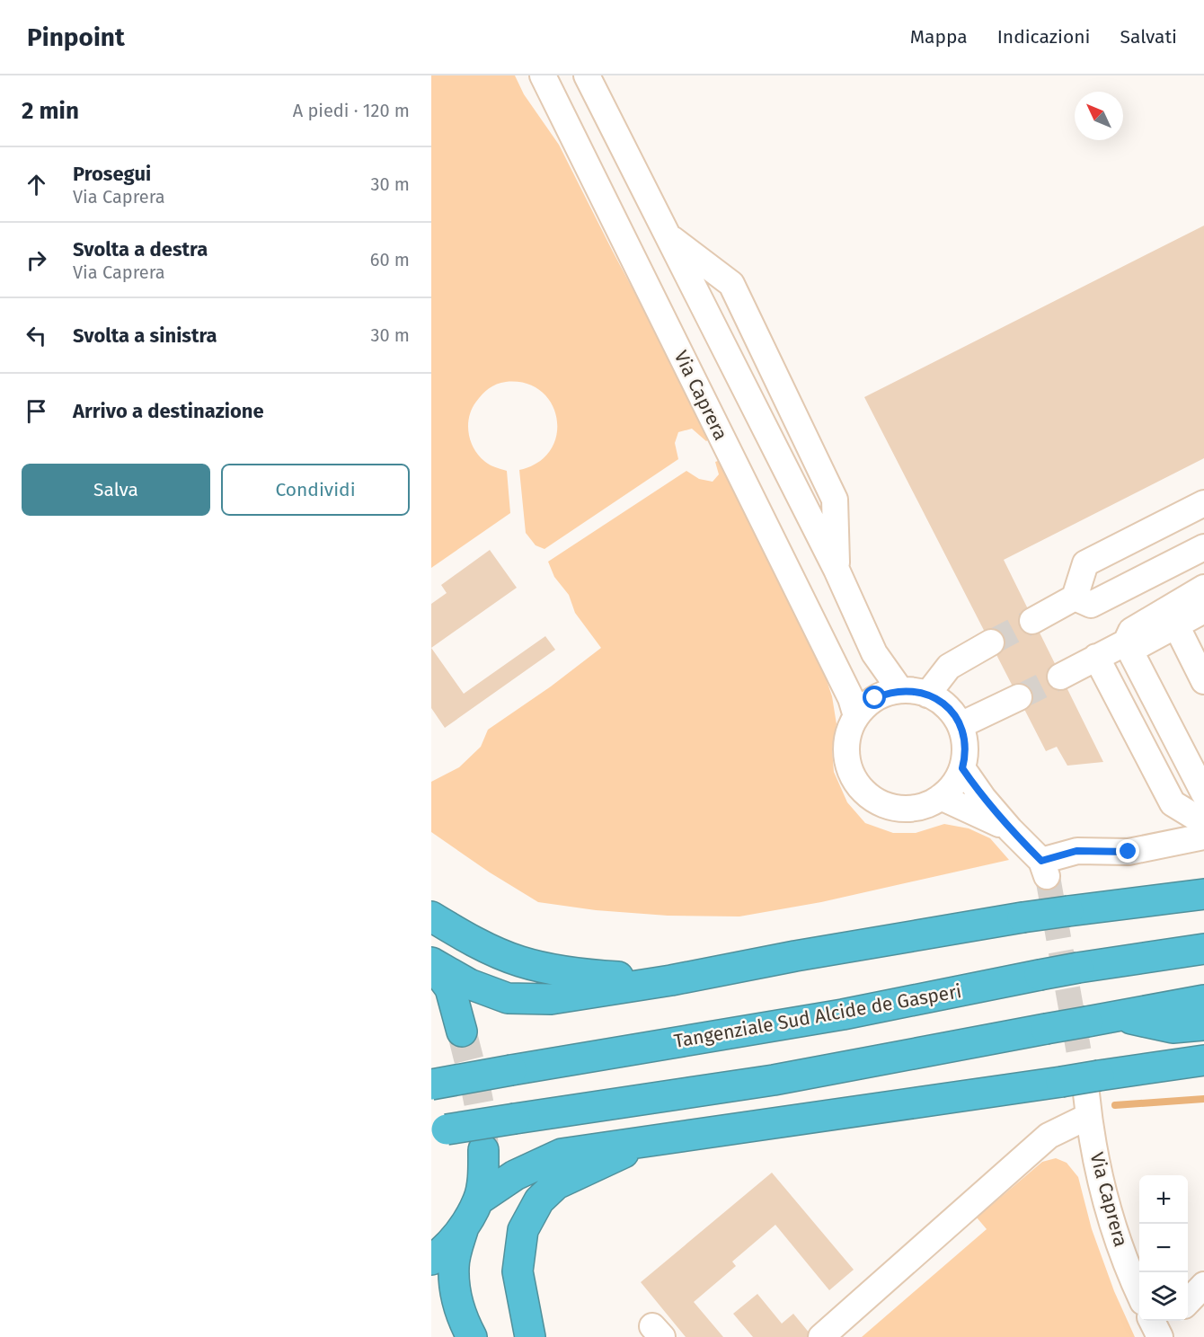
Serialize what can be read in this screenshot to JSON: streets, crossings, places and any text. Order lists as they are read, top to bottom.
{
  "streets": {
    "highway": ["Tangenziale Sud Alcide de Gasperi"],
    "street": ["Via Caprera"]
  },
  "north": "top left",
  "page": {
    "header": "Pinpoint",
    "nav": ["Mappa", "Indicazioni", "Salvati"],
    "heading": ["2 min", "A piedi · 120 m"],
    "list": [
      ["Prosegui", "Via Caprera", "30 m"],
      ["Svolta a destra", "Via Caprera", "60 m"],
      ["Svolta a sinistra", "30 m"],
      "Arrivo a destinazione"
    ],
    "buttons": ["Salva", "Condividi"],
    "map_buttons": ["+", "−"]
  }
}
